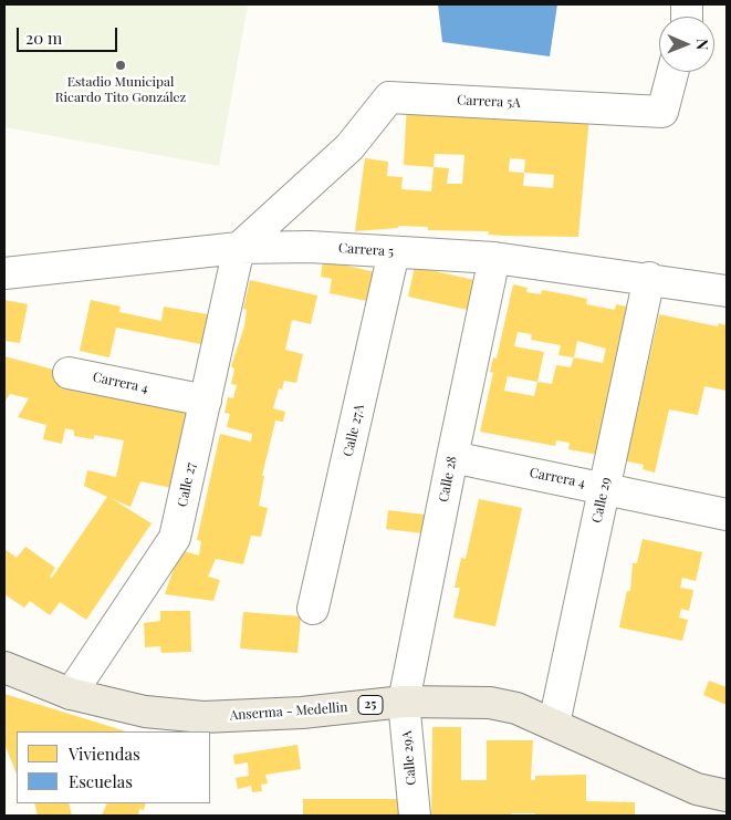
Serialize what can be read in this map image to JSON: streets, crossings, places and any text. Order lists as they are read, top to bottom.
{
  "streets": {
    "main road": ["25", "Anserma - Medellin"],
    "street": [
      "Carrera 5A",
      "Carrera 5",
      "Carrera 4",
      "Calle 27A",
      "Calle 28",
      "Calle 27",
      "Calle 29",
      "Calle 29A"
    ]
  },
  "crossings": [
    ["Carrera 5", "Calle 27A"],
    ["Carrera 5", "Calle 28"],
    ["Carrera 5", "Calle 27"],
    ["Carrera 5", "Calle 29"],
    ["Carrera 4", "Calle 28"],
    ["Carrera 4", "Calle 27"],
    ["Carrera 4", "Calle 29"],
    ["Calle 28", "Anserma - Medellin"],
    ["Calle 28", "Calle 29A"],
    ["Calle 27", "Anserma - Medellin"],
    ["Calle 29", "Anserma - Medellin"],
    ["Anserma - Medellin", "Calle 29A"]
  ],
  "places": ["Estadio Municipal Ricardo Tito González"],
  "legend": ["Viviendas", "Escuelas"],
  "scale_bar": "20 m",
  "north": "right"
}
